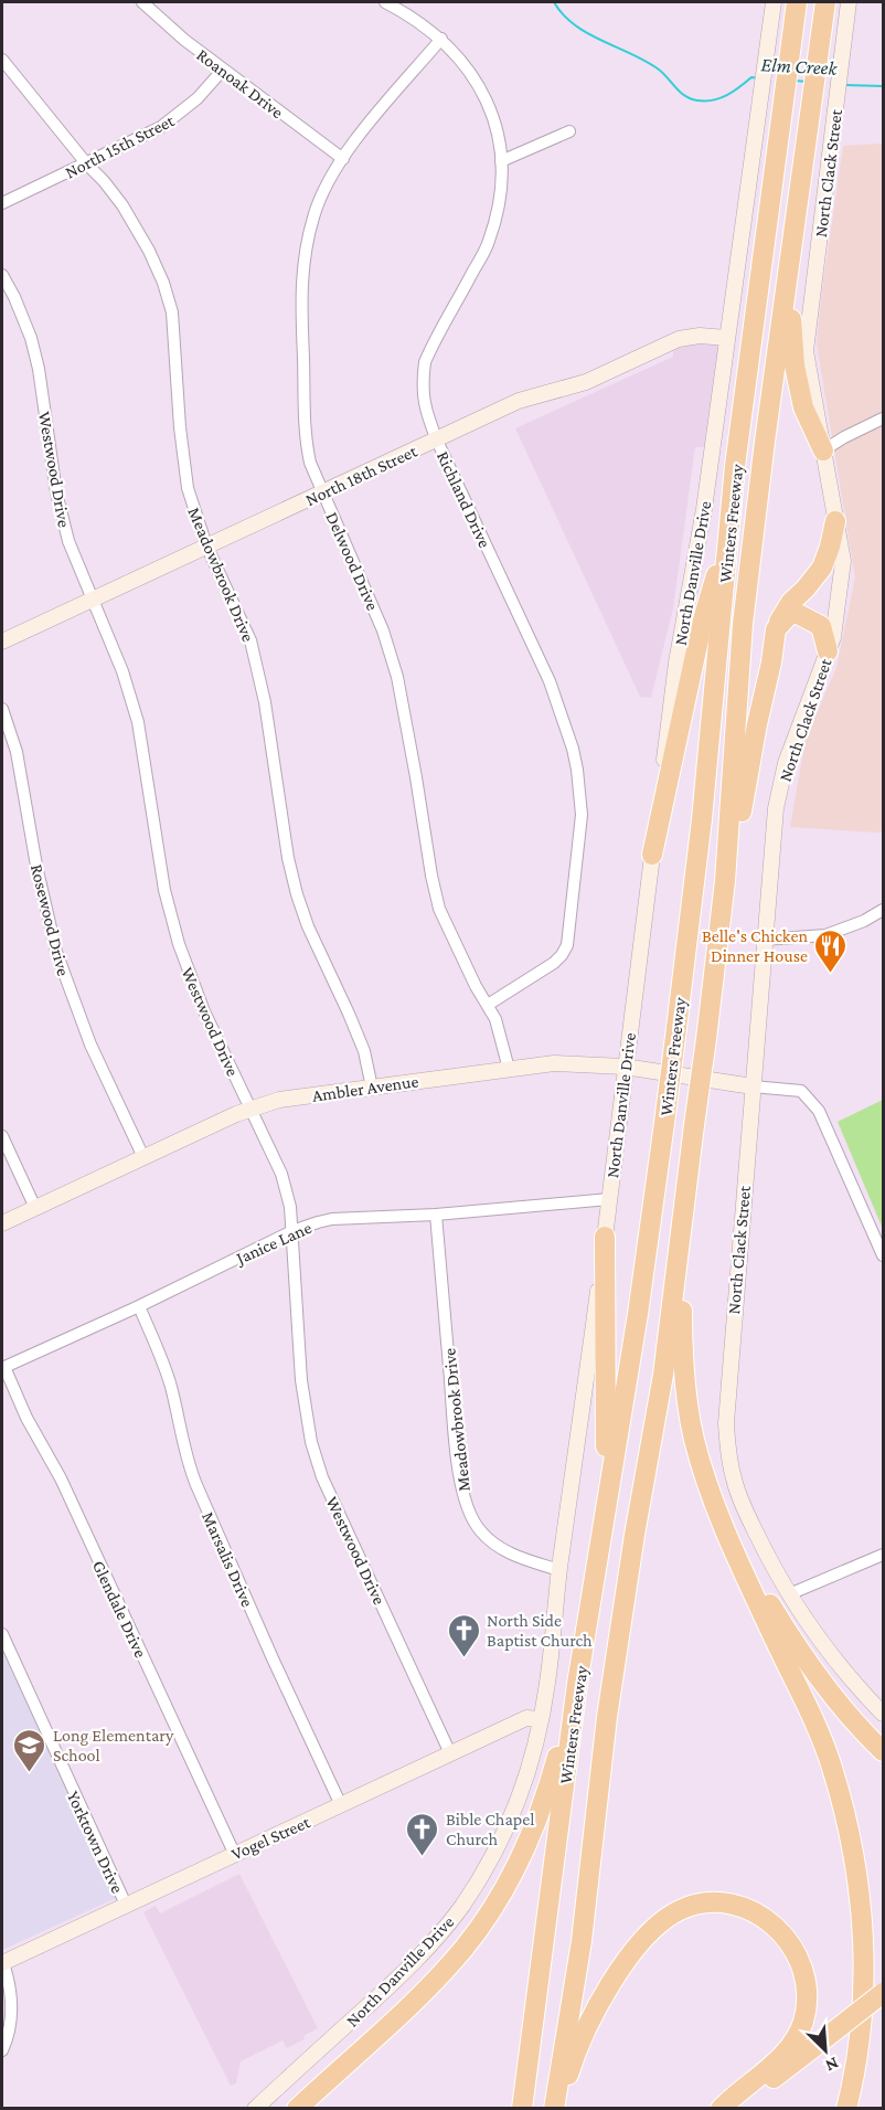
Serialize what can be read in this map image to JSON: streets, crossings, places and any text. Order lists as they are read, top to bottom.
{
  "streets": {
    "highway": ["Winters Freeway"],
    "main road": [
      "North Clack Street",
      "North 18th Street",
      "North Danville Drive",
      "Ambler Avenue",
      "Vogel Street"
    ],
    "street": [
      "Roanoak Drive",
      "North 15th Street",
      "Westwood Drive",
      "Richland Drive",
      "Delwood Drive",
      "Meadowbrook Drive",
      "Rosewood Drive",
      "Janice Lane",
      "Marsalis Drive",
      "Glendale Drive",
      "Yorktown Drive"
    ]
  },
  "crossings": [
    ["Roanoak Drive", "North 15th Street"],
    ["Roanoak Drive", "Delwood Drive"],
    ["North 15th Street", "Meadowbrook Drive"],
    ["North Clack Street", "Ambler Avenue"],
    ["Westwood Drive", "North 18th Street"],
    ["Westwood Drive", "Ambler Avenue"],
    ["Westwood Drive", "Janice Lane"],
    ["Westwood Drive", "Vogel Street"],
    ["North 18th Street", "Richland Drive"],
    ["North 18th Street", "Delwood Drive"],
    ["North 18th Street", "North Danville Drive"],
    ["North 18th Street", "Meadowbrook Drive"],
    ["Richland Drive", "Delwood Drive"],
    ["Delwood Drive", "Ambler Avenue"],
    ["North Danville Drive", "Meadowbrook Drive"],
    ["North Danville Drive", "Ambler Avenue"],
    ["North Danville Drive", "Janice Lane"],
    ["North Danville Drive", "Vogel Street"],
    ["Meadowbrook Drive", "Ambler Avenue"],
    ["Meadowbrook Drive", "Janice Lane"],
    ["Rosewood Drive", "Ambler Avenue"],
    ["Janice Lane", "Marsalis Drive"],
    ["Janice Lane", "Glendale Drive"],
    ["Marsalis Drive", "Vogel Street"],
    ["Glendale Drive", "Vogel Street"],
    ["Vogel Street", "Yorktown Drive"]
  ],
  "water": ["Elm Creek"],
  "places": {
    "restaurant": ["Belle's Chicken Dinner House"],
    "church": ["North Side Baptist Church", "Bible Chapel Church"],
    "school or university": ["Long Elementary School"]
  },
  "north": "bottom right"
}
